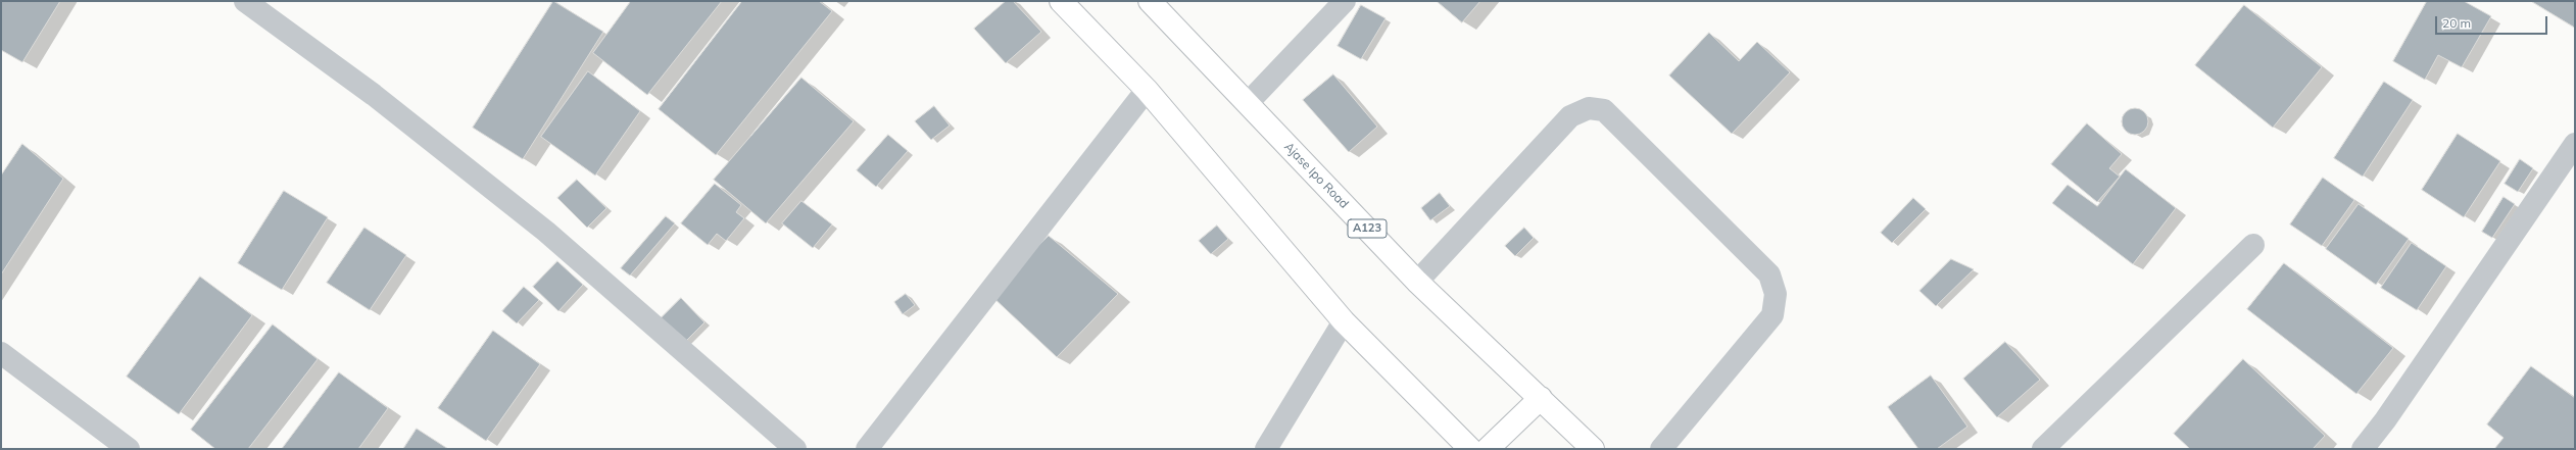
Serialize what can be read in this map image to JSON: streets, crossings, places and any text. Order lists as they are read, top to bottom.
{
  "streets": {
    "highway": ["Ajase Ipo Road", "A123"]
  },
  "scale_bar": "20 m"
}
